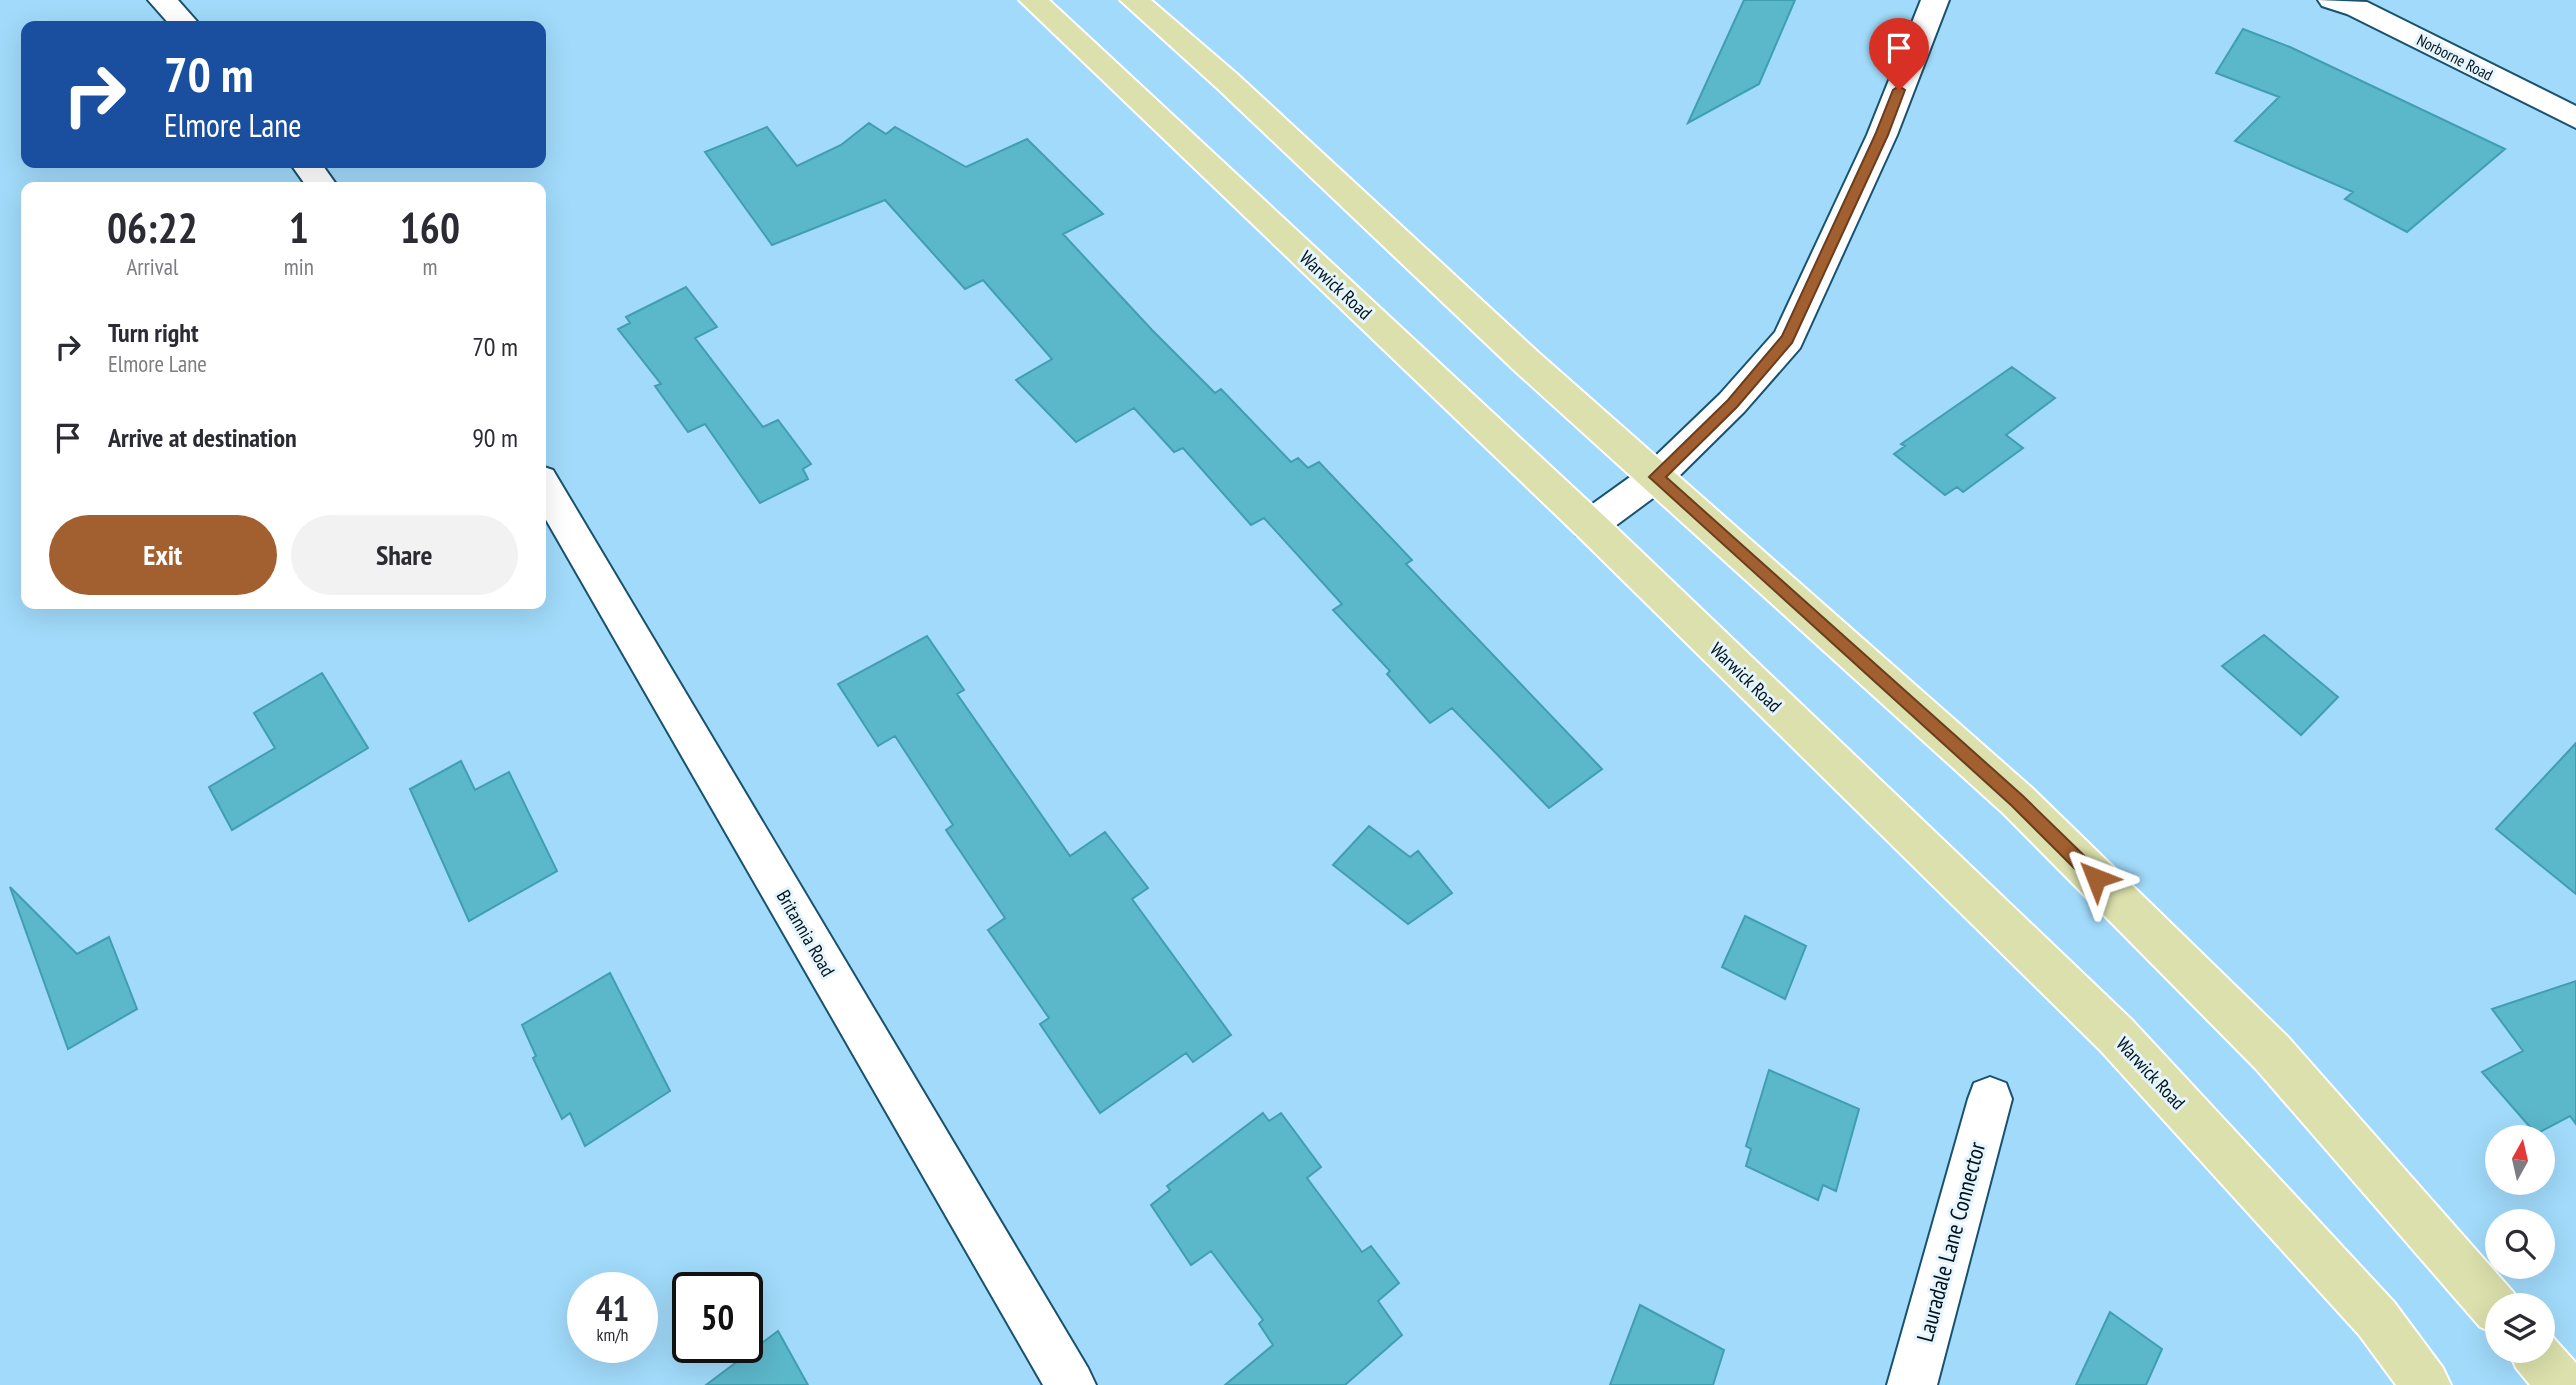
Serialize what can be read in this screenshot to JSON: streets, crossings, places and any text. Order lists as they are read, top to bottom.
{
  "streets": {
    "main road": ["Warwick Road"],
    "street": ["Norborne Road", "Britannia Road", "Lauradale Lane Connector"]
  },
  "north": "top",
  "page": {
    "turn": ["70 m", "Elmore Lane"],
    "eta": [
      "06:22",
      "Arrival",
      "1",
      "min",
      "160",
      "m"
    ],
    "list": [
      {
        "name": "Turn right",
        "note": "Elmore Lane",
        "value": "70 m"
      },
      {
        "name": "Arrive at destination",
        "value": "90 m"
      }
    ],
    "buttons": ["Exit", "Share"],
    "speed": "41 km/h",
    "limit": "50"
  }
}
